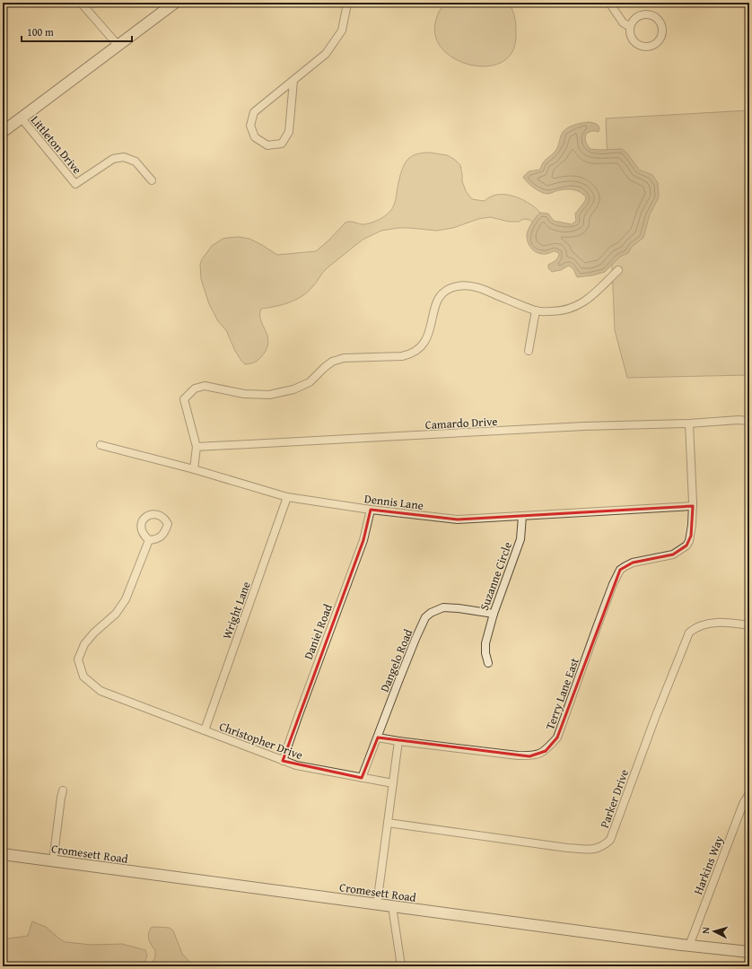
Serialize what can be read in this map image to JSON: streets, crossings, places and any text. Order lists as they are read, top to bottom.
{
  "streets": {
    "street": [
      "Littleton Drive",
      "Camardo Drive",
      "Dennis Lane",
      "Suzanne Circle",
      "Wright Lane",
      "Daniel Road",
      "Dangelo Road",
      "Terry Lane East",
      "Christopher Drive",
      "Parker Drive",
      "Cromesett Road",
      "Harkins Way"
    ]
  },
  "crossings": [
    ["Camardo Drive", "Terry Lane East"],
    ["Dennis Lane", "Suzanne Circle"],
    ["Dennis Lane", "Wright Lane"],
    ["Dennis Lane", "Daniel Road"],
    ["Dennis Lane", "Terry Lane East"],
    ["Suzanne Circle", "Dangelo Road"],
    ["Wright Lane", "Christopher Drive"],
    ["Daniel Road", "Christopher Drive"],
    ["Dangelo Road", "Terry Lane East"],
    ["Dangelo Road", "Christopher Drive"],
    ["Cromesett Road", "Harkins Way"]
  ],
  "scale_bar": "100 m",
  "north": "left"
}
